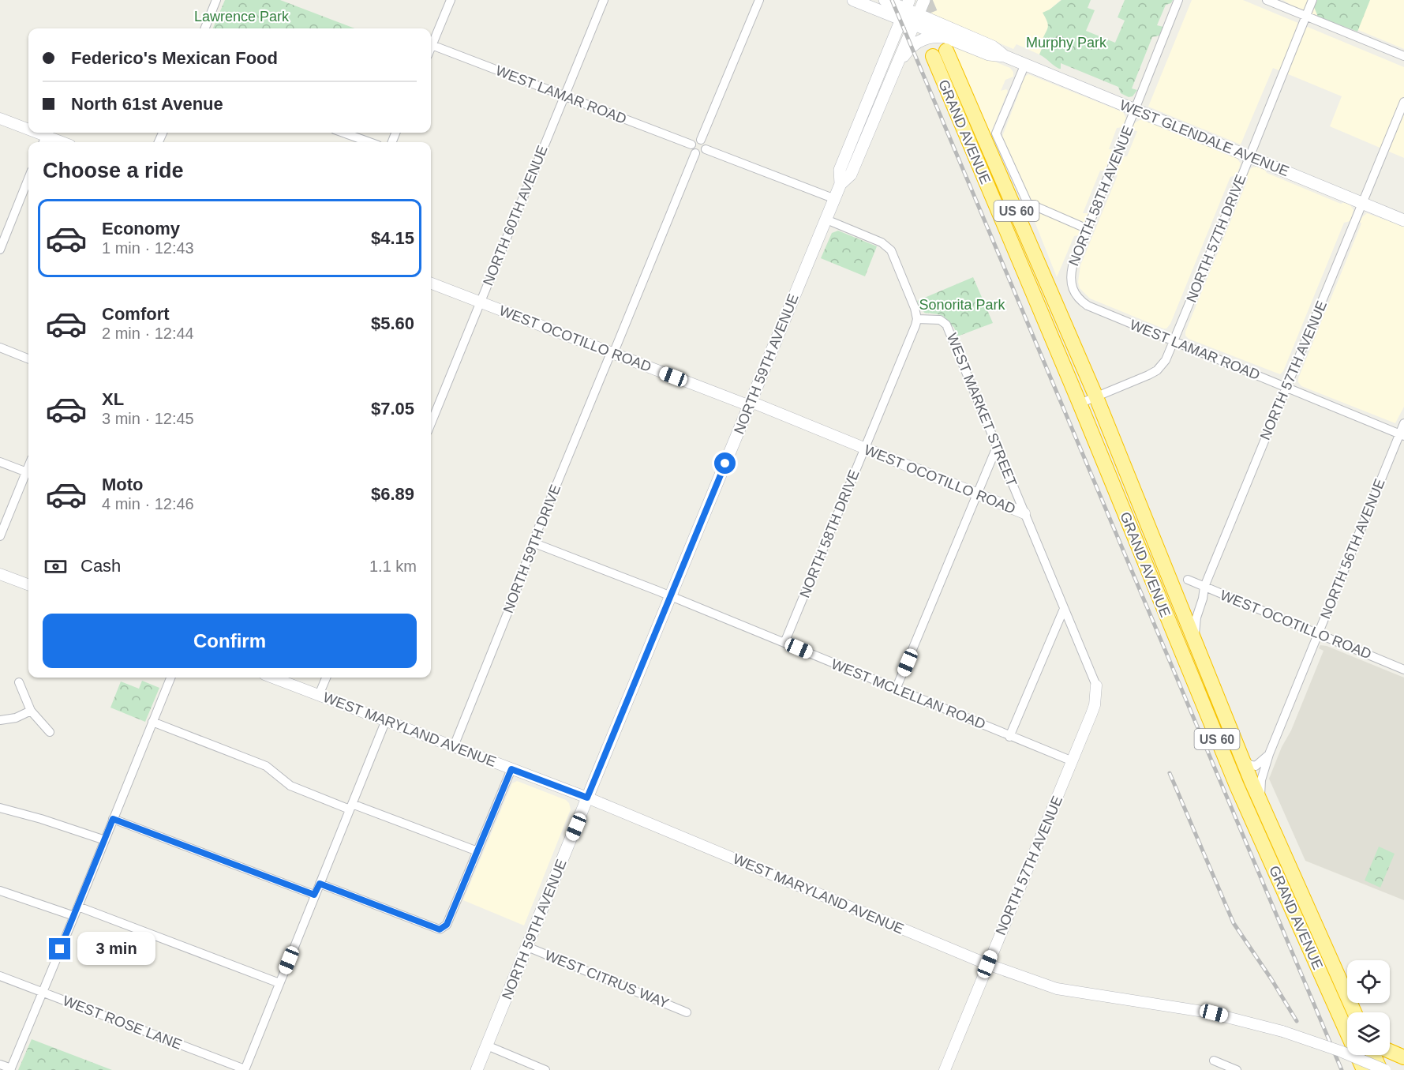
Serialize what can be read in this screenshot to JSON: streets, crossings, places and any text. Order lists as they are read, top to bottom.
{
  "streets": {
    "highway": ["GRAND AVENUE", "US 60"],
    "main road": ["WEST GLENDALE AVENUE", "NORTH 59TH AVENUE"],
    "street": [
      "WEST LAMAR ROAD",
      "NORTH 58TH AVENUE",
      "NORTH 60TH AVENUE",
      "NORTH 57TH DRIVE",
      "WEST OCOTILLO ROAD",
      "NORTH 57TH AVENUE",
      "WEST MARKET STREET",
      "NORTH 58TH DRIVE",
      "NORTH 59TH DRIVE",
      "NORTH 56TH AVENUE",
      "WEST MCLELLAN ROAD",
      "WEST MARYLAND AVENUE",
      "WEST CITRUS WAY",
      "WEST ROSE LANE"
    ]
  },
  "crossings": [
    ["WEST LAMAR ROAD", "NORTH 58TH AVENUE"],
    ["WEST LAMAR ROAD", "NORTH 60TH AVENUE"],
    ["WEST LAMAR ROAD", "NORTH 57TH DRIVE"],
    ["WEST LAMAR ROAD", "NORTH 57TH AVENUE"],
    ["WEST LAMAR ROAD", "NORTH 59TH DRIVE"],
    ["WEST LAMAR ROAD", "NORTH 56TH AVENUE"],
    ["GRAND AVENUE", "WEST GLENDALE AVENUE"],
    ["GRAND AVENUE", "NORTH 57TH DRIVE"],
    ["GRAND AVENUE", "NORTH 57TH AVENUE"],
    ["GRAND AVENUE", "NORTH 56TH AVENUE"],
    ["WEST GLENDALE AVENUE", "NORTH 58TH AVENUE"],
    ["WEST GLENDALE AVENUE", "NORTH 57TH DRIVE"],
    ["WEST GLENDALE AVENUE", "NORTH 59TH AVENUE"],
    ["WEST GLENDALE AVENUE", "NORTH 57TH AVENUE"],
    ["NORTH 60TH AVENUE", "WEST OCOTILLO ROAD"],
    ["WEST OCOTILLO ROAD", "NORTH 59TH AVENUE"],
    ["WEST OCOTILLO ROAD", "NORTH 57TH AVENUE"],
    ["WEST OCOTILLO ROAD", "WEST MARKET STREET"],
    ["WEST OCOTILLO ROAD", "NORTH 58TH DRIVE"],
    ["WEST OCOTILLO ROAD", "NORTH 59TH DRIVE"],
    ["WEST OCOTILLO ROAD", "NORTH 56TH AVENUE"],
    ["NORTH 59TH AVENUE", "WEST MCLELLAN ROAD"],
    ["NORTH 59TH AVENUE", "WEST MARYLAND AVENUE"],
    ["NORTH 59TH AVENUE", "WEST CITRUS WAY"],
    ["NORTH 57TH AVENUE", "WEST MARKET STREET"],
    ["NORTH 57TH AVENUE", "WEST MCLELLAN ROAD"],
    ["NORTH 57TH AVENUE", "WEST MARYLAND AVENUE"],
    ["WEST MARKET STREET", "NORTH 58TH DRIVE"],
    ["NORTH 58TH DRIVE", "WEST MCLELLAN ROAD"],
    ["NORTH 59TH DRIVE", "WEST MCLELLAN ROAD"],
    ["NORTH 59TH DRIVE", "WEST MARYLAND AVENUE"]
  ],
  "parks": ["Lawrence Park", "Murphy Park", "Sonorita Park"],
  "page": {
    "banner": ["Federico's Mexican Food", "North 61st Avenue"],
    "heading": "Choose a ride",
    "list": [
      {
        "name": "Economy",
        "note": "1 min · 12:43",
        "value": "$4.15"
      },
      {
        "name": "Comfort",
        "note": "2 min · 12:44",
        "value": "$5.60"
      },
      {
        "name": "XL",
        "note": "3 min · 12:45",
        "value": "$7.05"
      },
      {
        "name": "Moto",
        "note": "4 min · 12:46",
        "value": "$6.89"
      }
    ],
    "pay": ["Cash", "1.1 km"],
    "buttons": "Confirm",
    "bubble": "3 min"
  }
}
